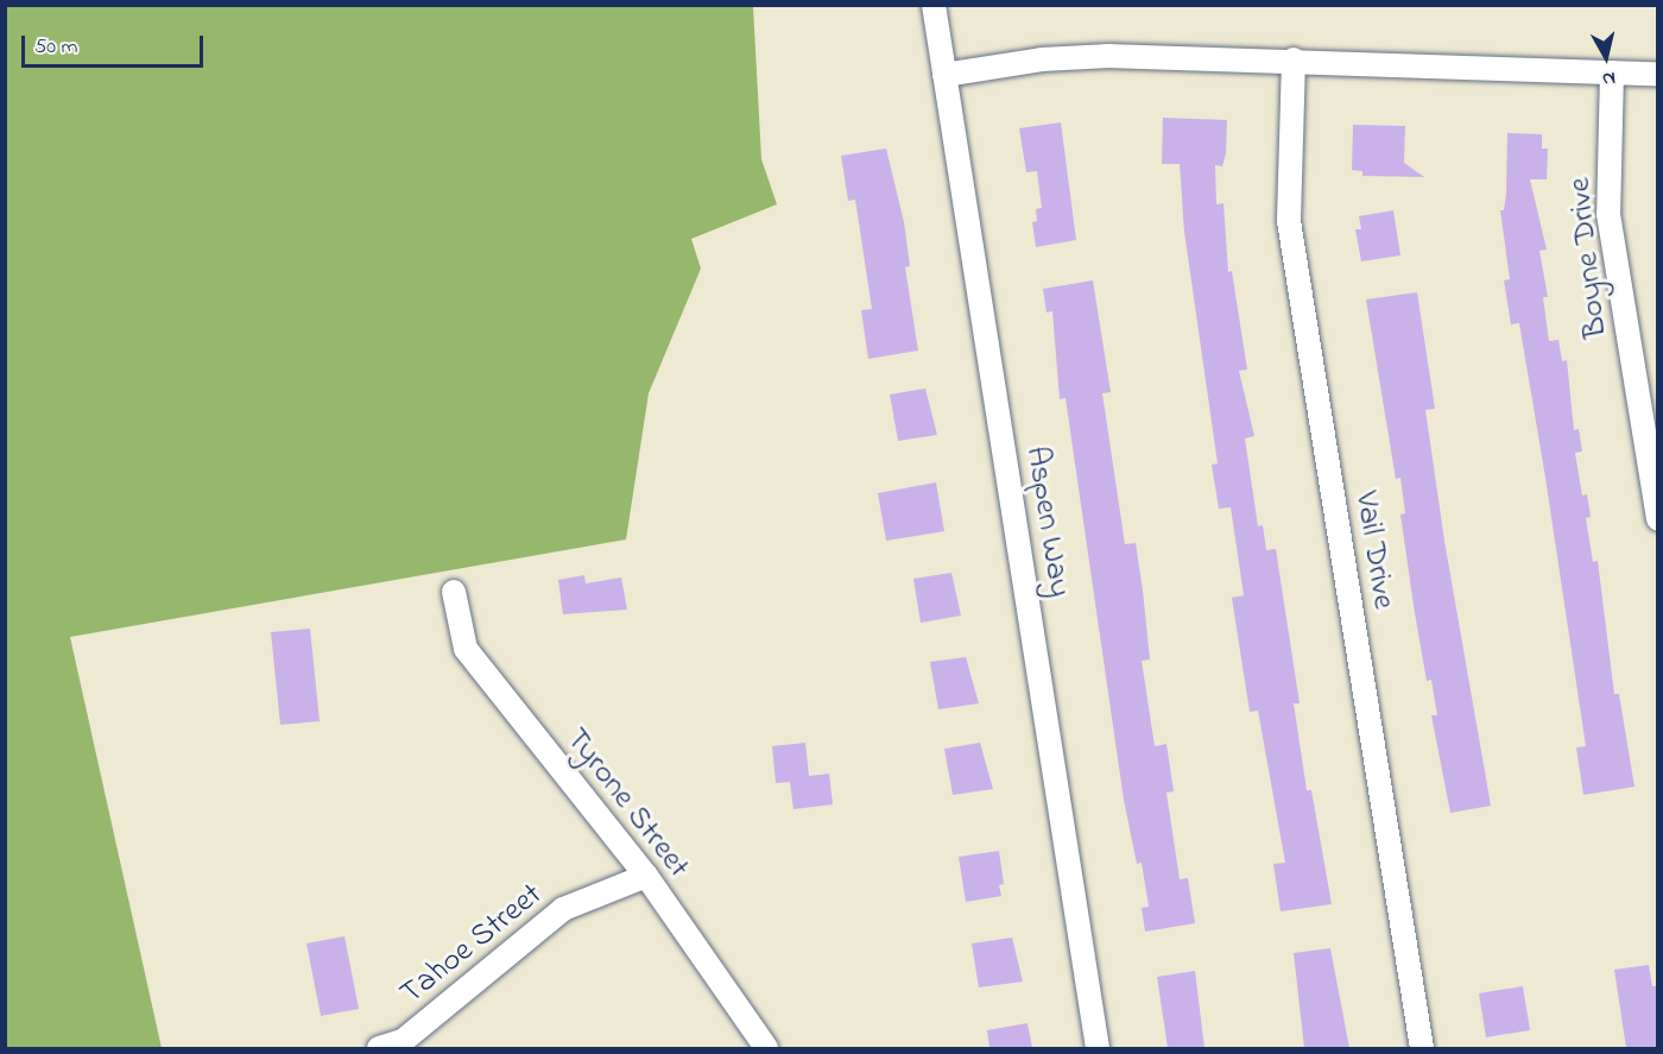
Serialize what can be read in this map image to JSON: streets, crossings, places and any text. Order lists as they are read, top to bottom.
{
  "streets": {
    "street": [
      "Boyne Drive",
      "Aspen Way",
      "Vail Drive",
      "Tyrone Street",
      "Tahoe Street"
    ]
  },
  "crossings": [
    ["Tyrone Street", "Tahoe Street"]
  ],
  "scale_bar": "50 m",
  "north": "bottom"
}
